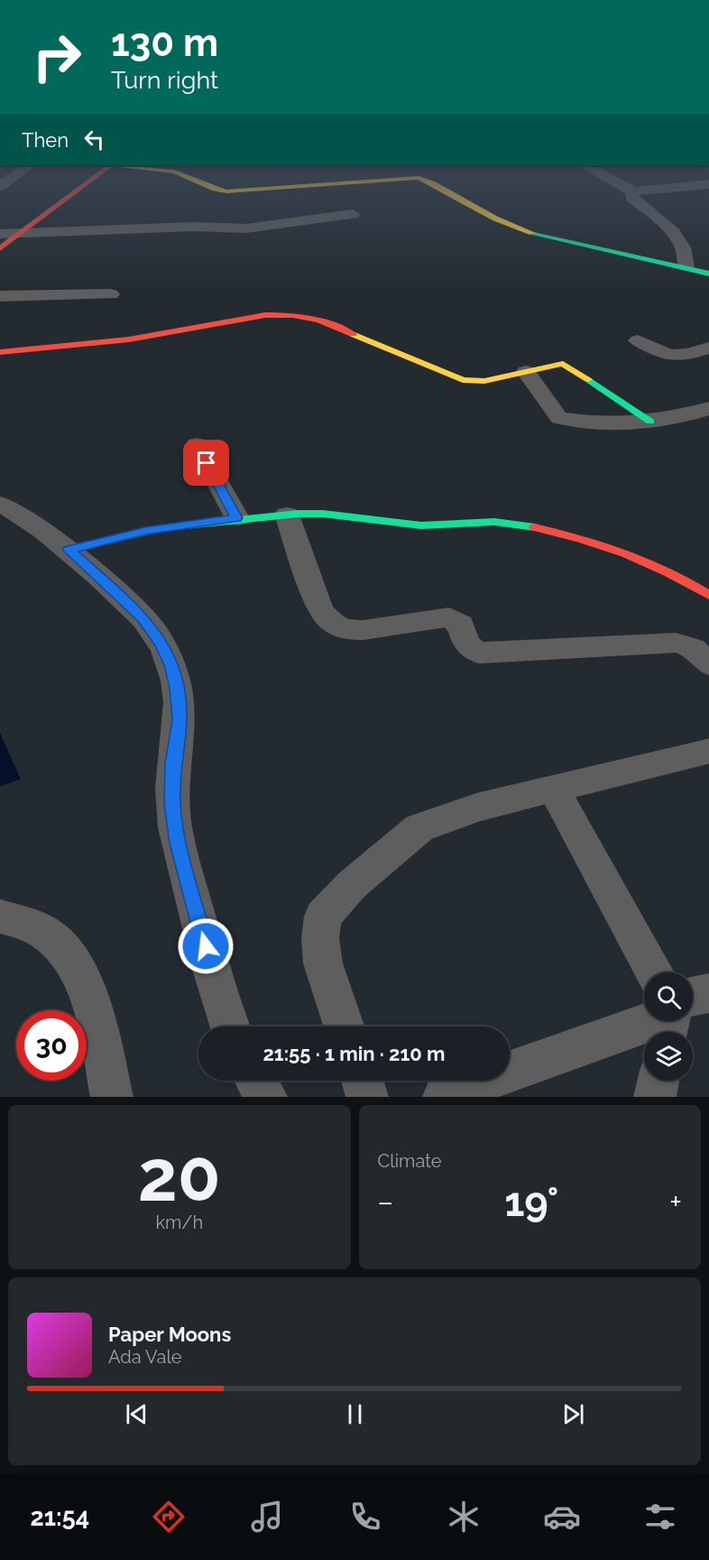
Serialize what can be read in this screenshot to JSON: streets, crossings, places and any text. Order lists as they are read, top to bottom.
{
  "page": {
    "turn": ["130 m", "Turn right"],
    "then": "Then",
    "limit": "30",
    "trip": "21:55 · 1 min · 210 m",
    "tile": [
      ["20", "km/h"],
      "Climate"
    ],
    "heat": ["−", "19°", "+"],
    "song": ["Paper Moons", "Ada Vale"],
    "tabs": "21:54"
  }
}
